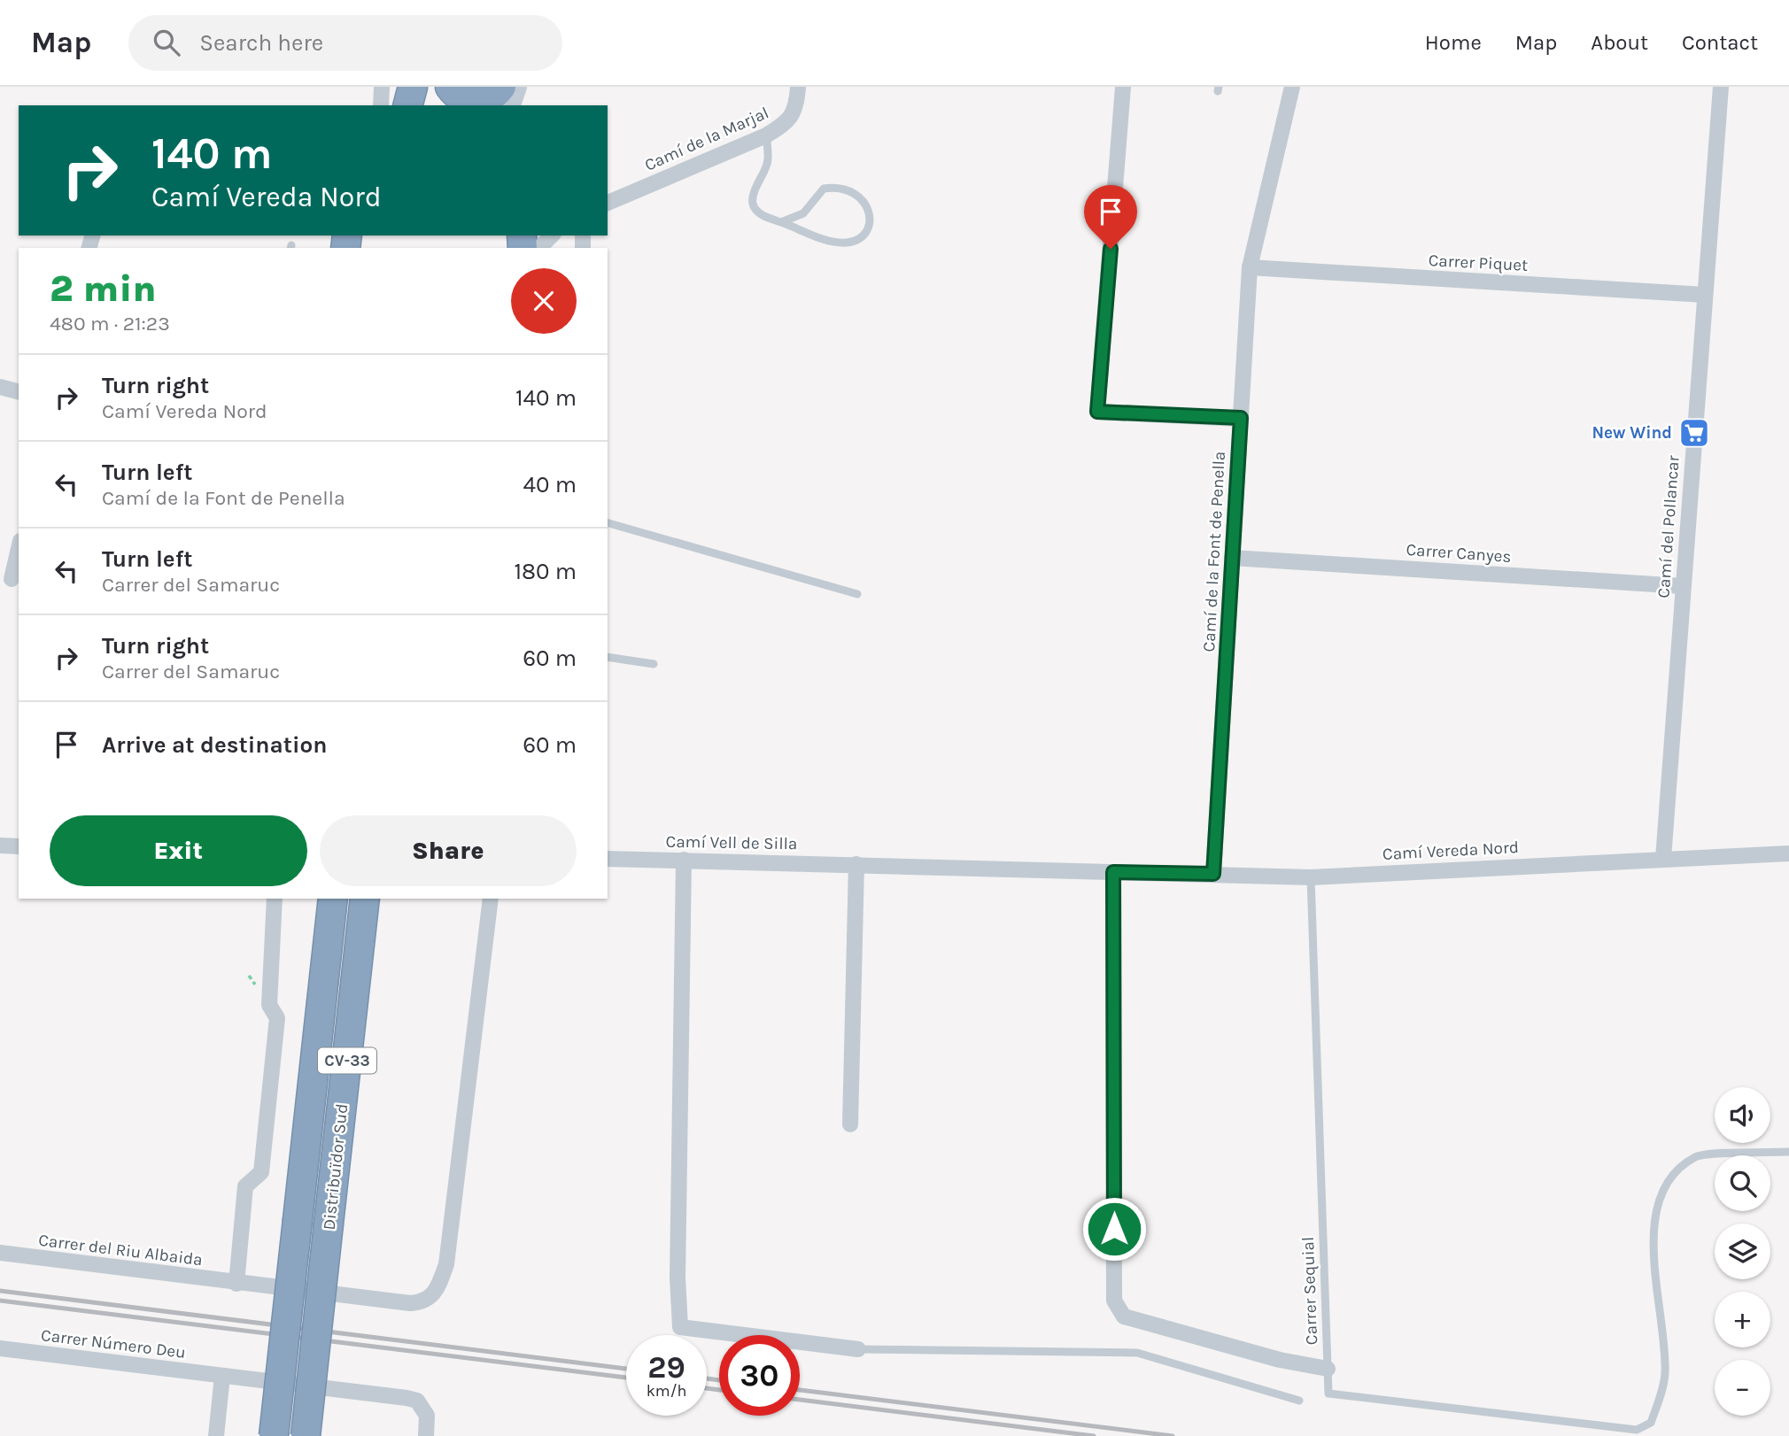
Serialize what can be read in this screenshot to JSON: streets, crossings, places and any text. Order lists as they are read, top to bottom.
{
  "streets": {
    "highway": ["CV-33", "Distribuïdor Sud"],
    "street": [
      "Camí de la Marjal",
      "Carrer Piquet",
      "Camí del Pollancar",
      "Camí de la Font de Penella",
      "Carrer Canyes",
      "Camí Vell de Silla",
      "Camí Vereda Nord",
      "Carrer del Riu Albaida",
      "Carrer Número Deu"
    ],
    "lane": ["Carrer Sequial"]
  },
  "crossings": [
    ["Carrer Piquet", "Camí del Pollancar"],
    ["Carrer Piquet", "Camí de la Font de Penella"],
    ["Camí del Pollancar", "Carrer Canyes"],
    ["Camí del Pollancar", "Camí Vereda Nord"],
    ["Camí de la Font de Penella", "Carrer Canyes"],
    ["Camí de la Font de Penella", "Camí Vereda Nord"],
    ["Camí Vell de Silla", "Camí Vereda Nord"],
    ["Camí Vereda Nord", "Carrer Sequial"]
  ],
  "places": {
    "supermarket": ["New Wind"]
  },
  "page": {
    "header": "Map",
    "search": "Search here",
    "nav": [
      "Home",
      "Map",
      "About",
      "Contact"
    ],
    "turn": ["140 m", "Camí Vereda Nord"],
    "heading": ["2 min", "480 m · 21:23"],
    "list": [
      {
        "name": "Turn right",
        "note": "Camí Vereda Nord",
        "value": "140 m"
      },
      {
        "name": "Turn left",
        "note": "Camí de la Font de Penella",
        "value": "40 m"
      },
      {
        "name": "Turn left",
        "note": "Carrer del Samaruc",
        "value": "180 m"
      },
      {
        "name": "Turn right",
        "note": "Carrer del Samaruc",
        "value": "60 m"
      },
      {
        "name": "Arrive at destination",
        "value": "60 m"
      }
    ],
    "buttons": ["Exit", "Share"],
    "map_buttons": ["+", "−"],
    "speed": "29 km/h",
    "limit": "30"
  }
}
